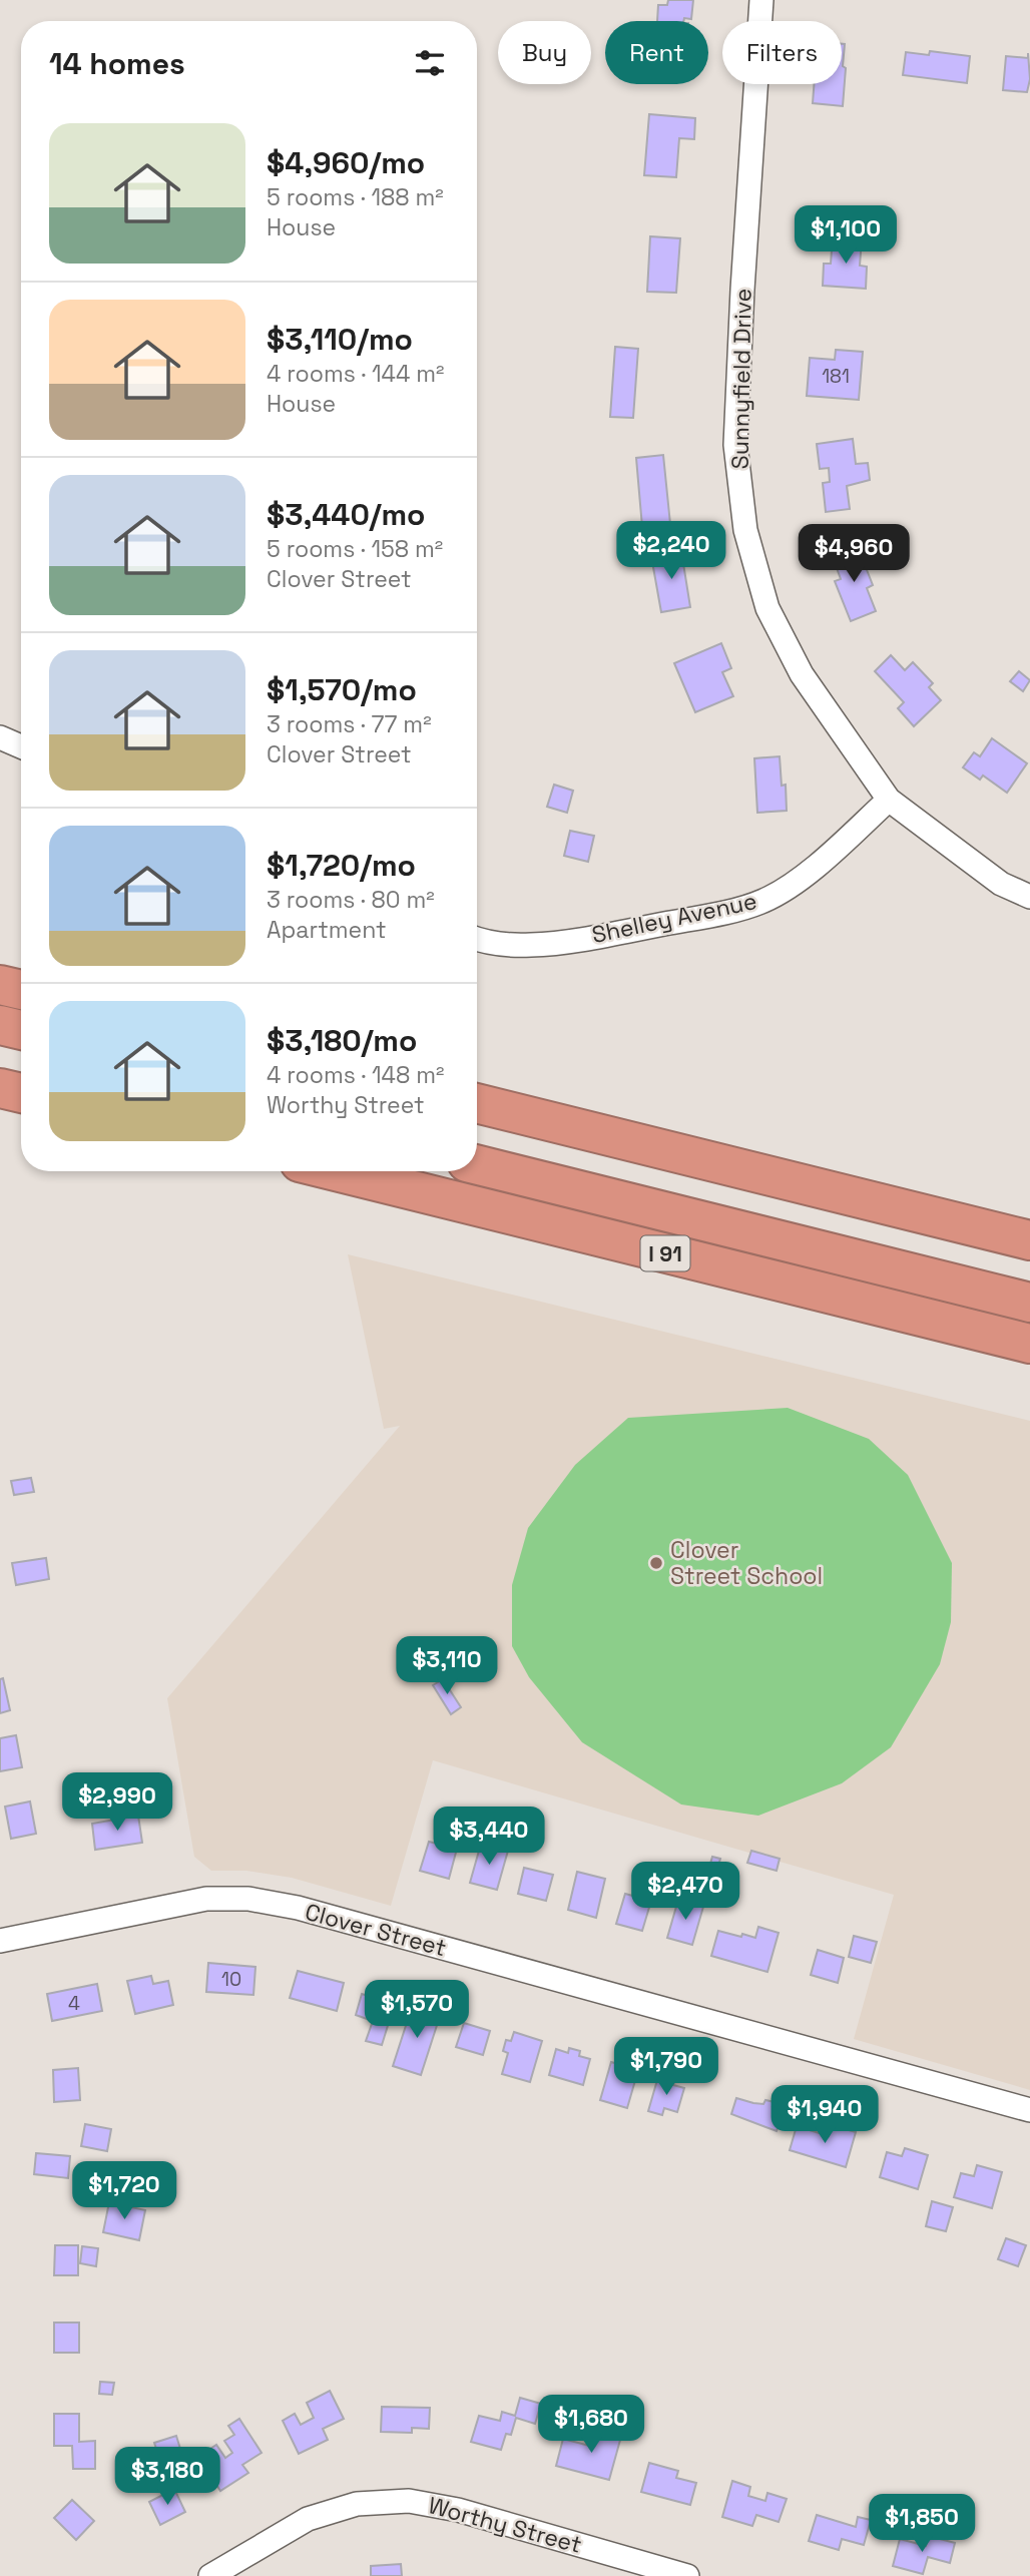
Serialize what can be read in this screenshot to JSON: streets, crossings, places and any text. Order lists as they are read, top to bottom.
{
  "streets": {
    "highway": ["I 91"],
    "street": [
      "Sunnyfield Drive",
      "Shelley Avenue",
      "Clover Street",
      "Worthy Street"
    ]
  },
  "crossings": [
    ["Sunnyfield Drive", "Shelley Avenue"]
  ],
  "places": ["Clover Street School"],
  "house_numbers": ["181", "10", "4"],
  "page": {
    "chip": ["Buy", "Rent", "Filters"],
    "heading": "14 homes",
    "list": [
      {
        "name": "$4,960/mo",
        "note": "5 rooms · 188 m² · House"
      },
      {
        "name": "$3,110/mo",
        "note": "4 rooms · 144 m² · House"
      },
      {
        "name": "$3,440/mo",
        "note": "5 rooms · 158 m² · Clover Street"
      },
      {
        "name": "$1,570/mo",
        "note": "3 rooms · 77 m² · Clover Street"
      },
      {
        "name": "$1,720/mo",
        "note": "3 rooms · 80 m² · Apartment"
      },
      {
        "name": "$3,180/mo",
        "note": "4 rooms · 148 m² · Worthy Street"
      }
    ],
    "price": [
      "$1,100",
      "$2,240",
      "$4,960",
      "$3,110",
      "$2,990",
      "$3,440",
      "$2,470",
      "$1,570",
      "$1,790",
      "$1,940",
      "$1,720",
      "$1,680",
      "$3,180",
      "$1,850"
    ]
  }
}
